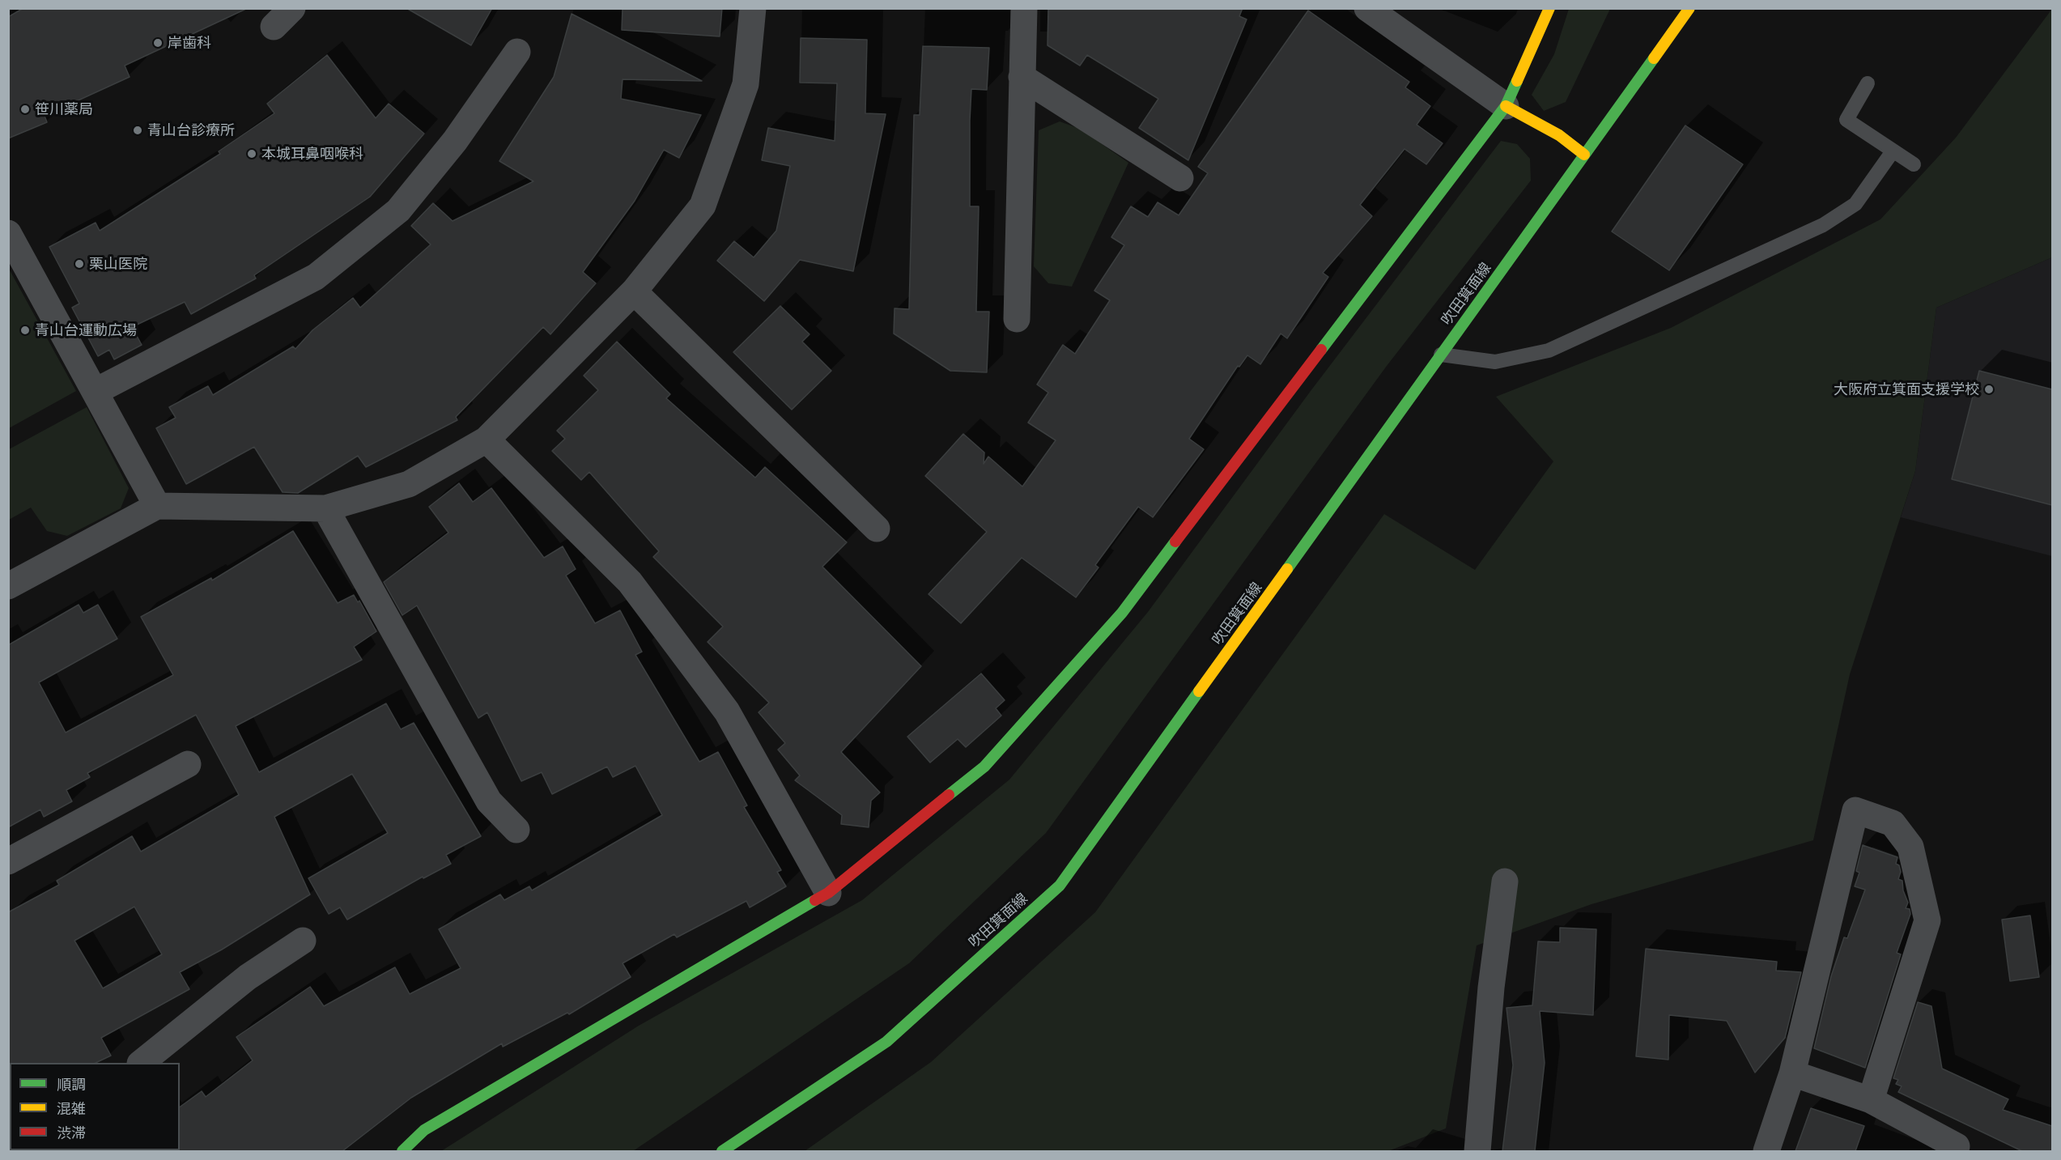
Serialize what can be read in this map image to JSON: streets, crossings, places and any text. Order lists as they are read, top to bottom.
{
  "streets": {
    "street": ["吹田箕面線"]
  },
  "places": [
    "岸歯科",
    "笹川薬局",
    "青山台診療所",
    "本城耳鼻咽喉科",
    "栗山医院",
    "青山台運動広場",
    "大阪府立箕面支援学校"
  ],
  "legend": ["順調", "混雑", "渋滞"]
}
